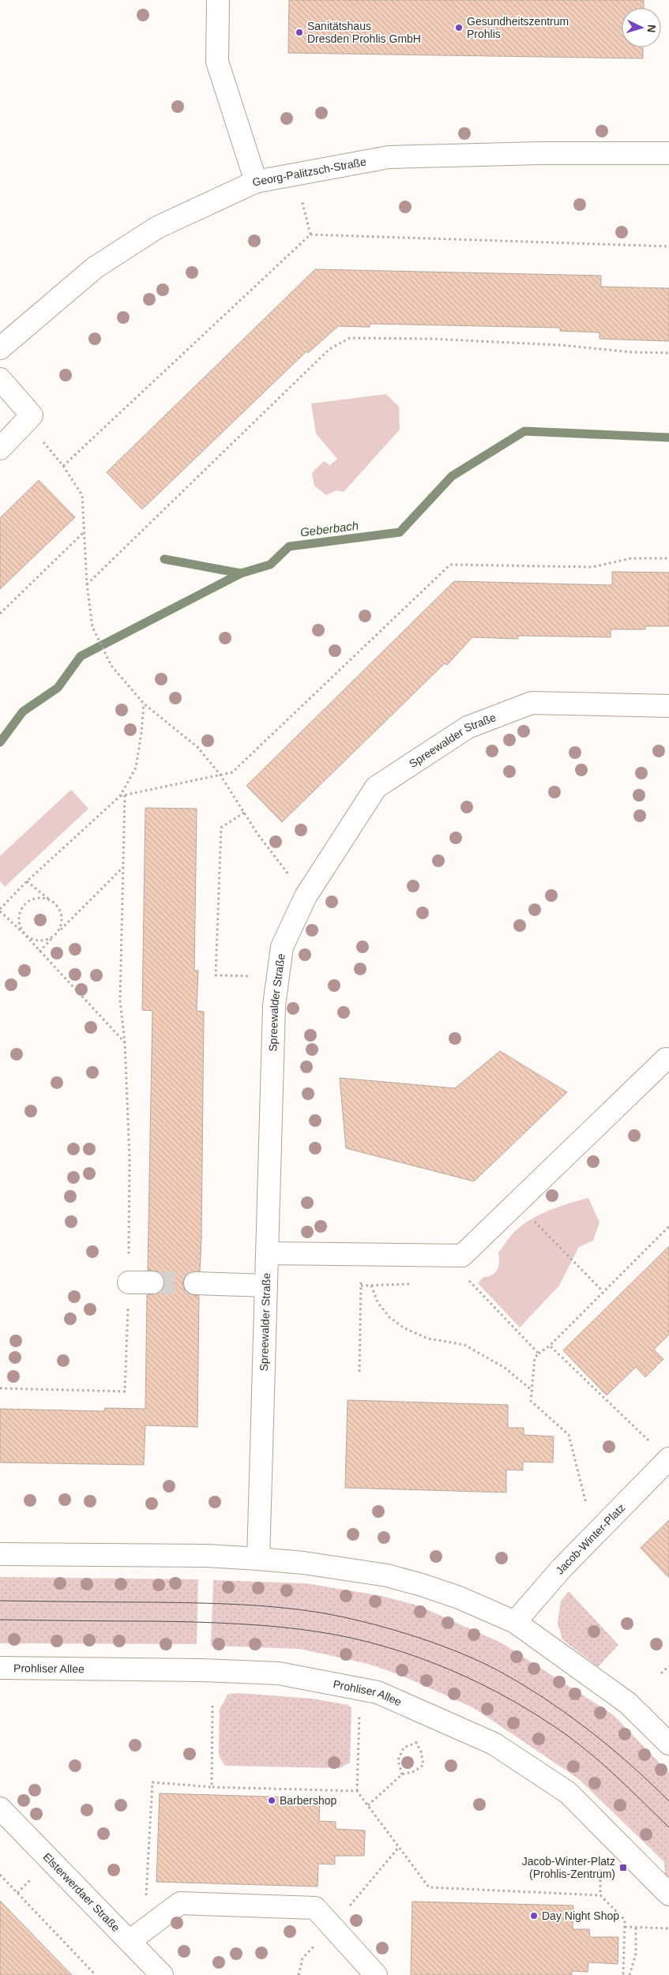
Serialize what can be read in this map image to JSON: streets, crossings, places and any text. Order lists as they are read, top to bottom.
{
  "streets": {
    "street": [
      "Georg-Palitzsch-Straße",
      "Spreewalder Straße",
      "Jacob-Winter-Platz",
      "Prohliser Allee",
      "Elsterwerdaer Straße"
    ]
  },
  "water": ["Geberbach"],
  "places": {
    "other": [
      "Gesundheitszentrum Prohlis",
      "Sanitätshaus Dresden Prohlis GmbH",
      "Barbershop",
      "Day Night Shop"
    ],
    "transit": ["Jacob-Winter-Platz (Prohlis-Zentrum)"]
  },
  "north": "right"
}
